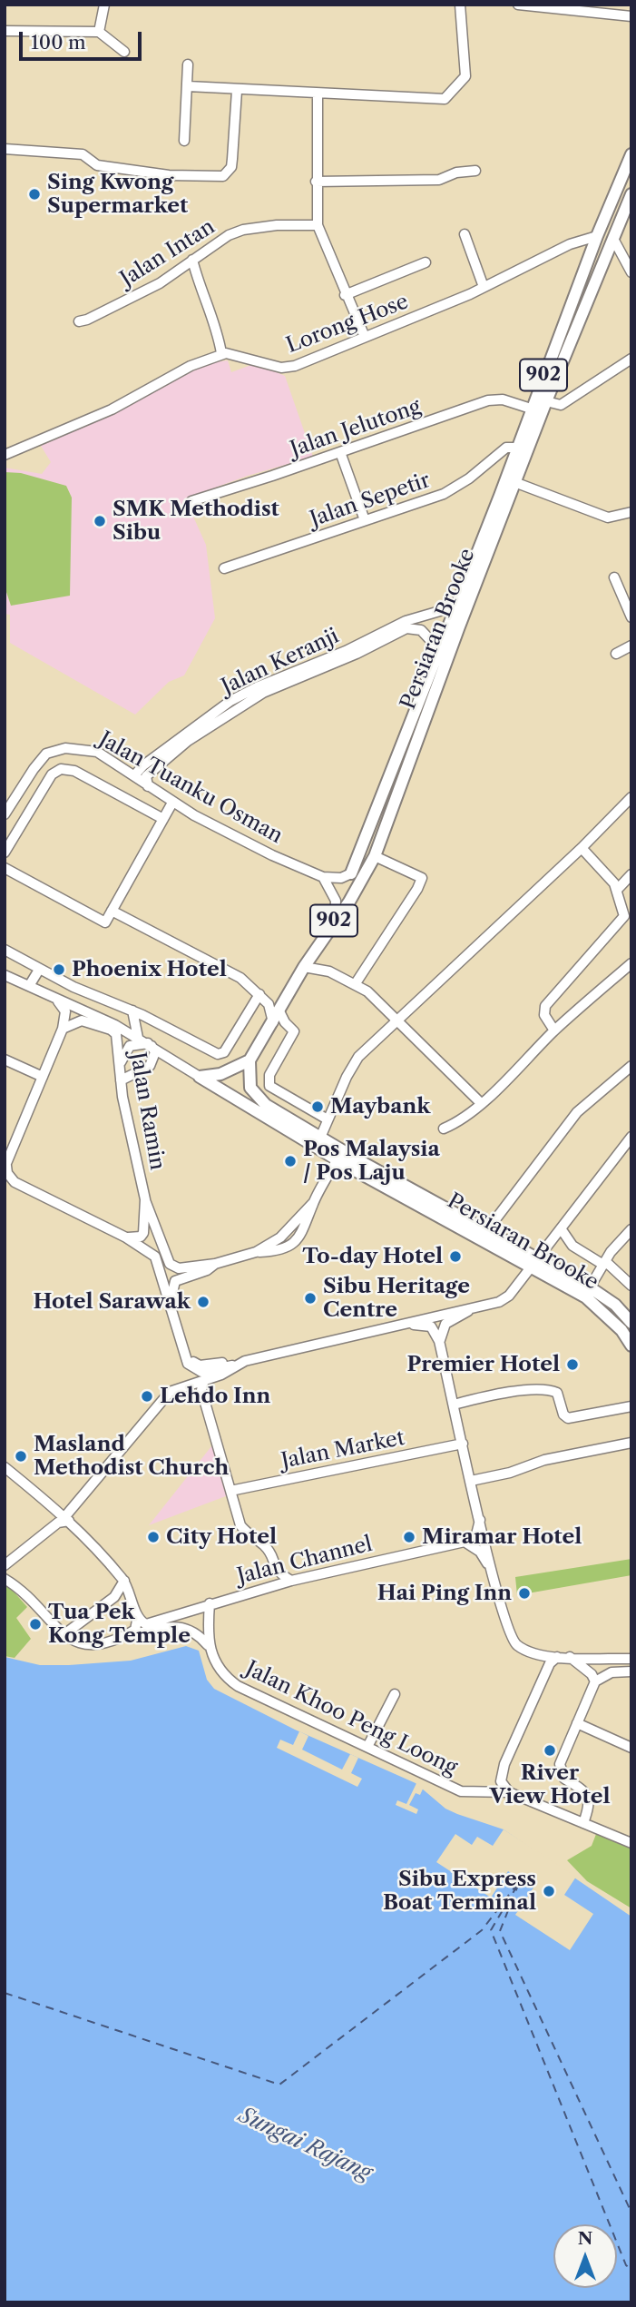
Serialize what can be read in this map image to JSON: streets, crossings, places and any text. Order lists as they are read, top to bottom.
{
  "streets": {
    "main road": ["902", "Persiaran Brooke"],
    "street": [
      "Jalan Intan",
      "Lorong Hose",
      "Jalan Jelutong",
      "Jalan Sepetir",
      "Jalan Keranji",
      "Jalan Tuanku Osman",
      "Jalan Ramin",
      "Jalan Market",
      "Jalan Channel",
      "Jalan Khoo Peng Loong"
    ]
  },
  "crossings": [
    ["Lorong Hose", "Persiaran Brooke"],
    ["Jalan Jelutong", "Persiaran Brooke"],
    ["Jalan Sepetir", "Persiaran Brooke"],
    ["Persiaran Brooke", "Jalan Keranji"],
    ["Jalan Keranji", "Jalan Tuanku Osman"]
  ],
  "water": ["Sungai Rajang"],
  "places": [
    "Sing Kwong Supermarket",
    "SMK Methodist Sibu",
    "Phoenix Hotel",
    "Maybank",
    "Pos Malaysia / Pos Laju",
    "To-day Hotel",
    "Sibu Heritage Centre",
    "Hotel Sarawak",
    "Premier Hotel",
    "Lehdo Inn",
    "Masland Methodist Church",
    "City Hotel",
    "Miramar Hotel",
    "Hai Ping Inn",
    "Tua Pek Kong Temple",
    "River View Hotel",
    "Sibu Express Boat Terminal"
  ],
  "scale_bar": "100 m",
  "north": "top"
}
